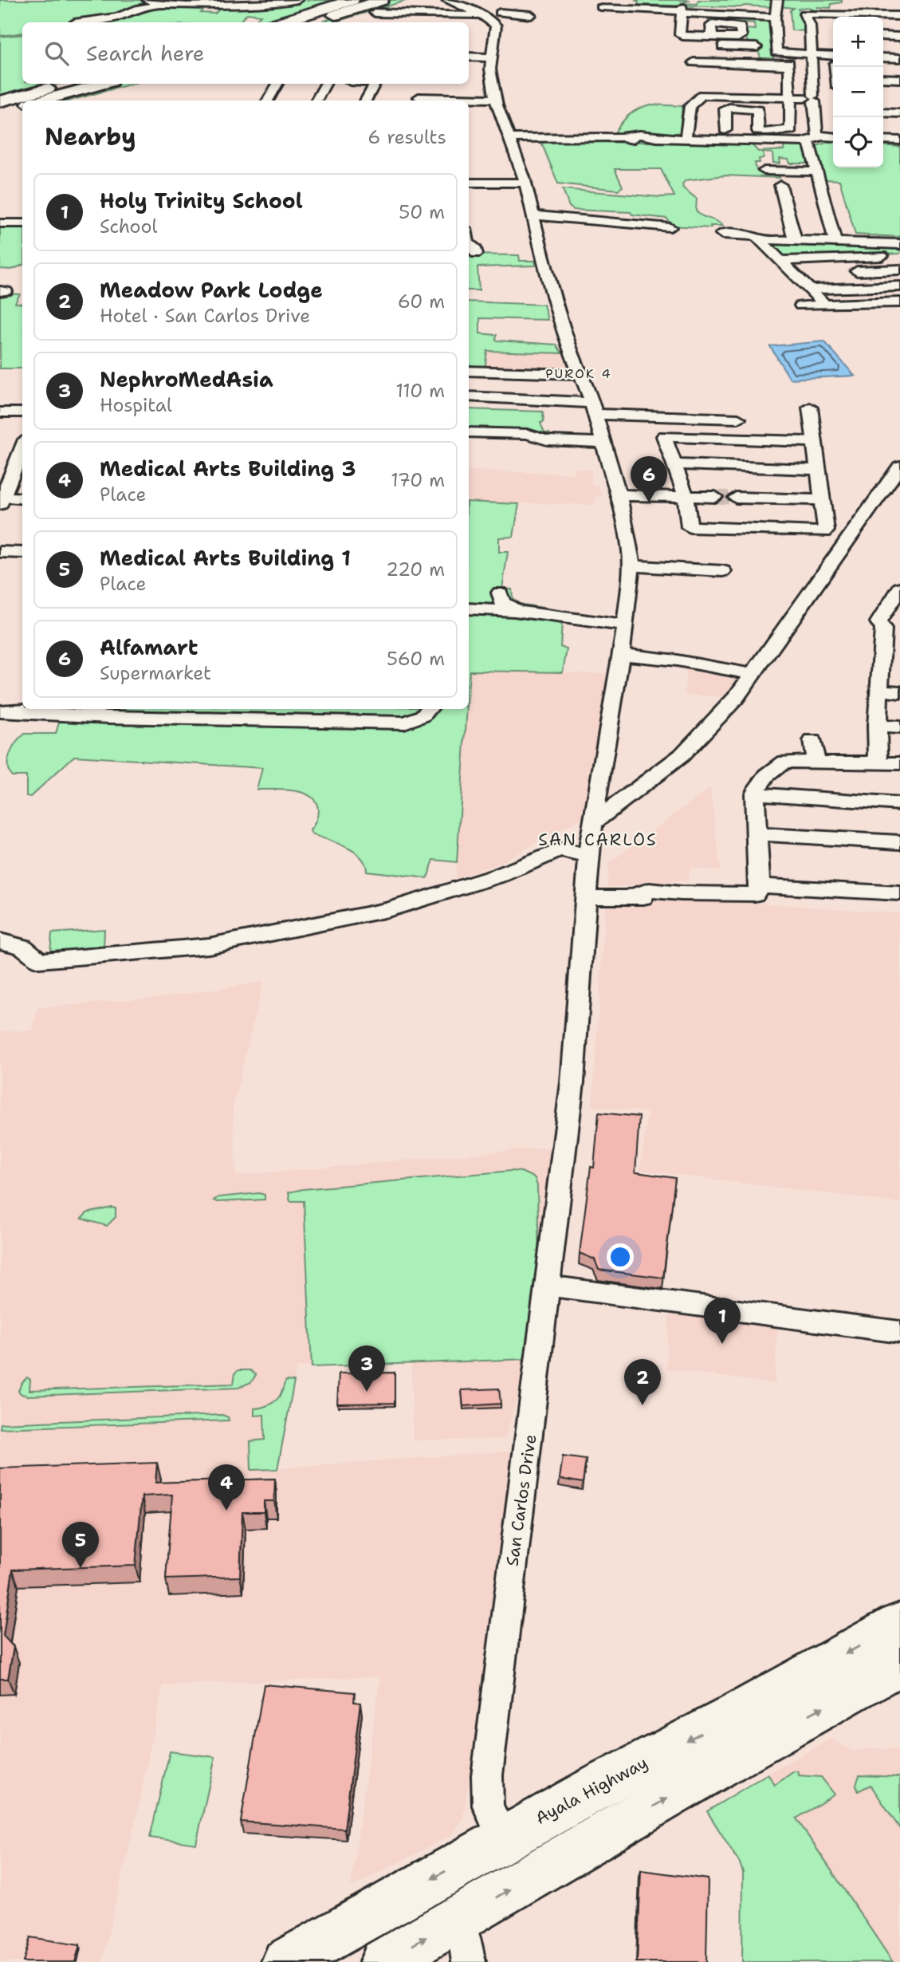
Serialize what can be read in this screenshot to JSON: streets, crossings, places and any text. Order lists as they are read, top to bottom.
{
  "streets": {
    "highway": ["Ayala Highway"],
    "street": ["San Carlos Drive"]
  },
  "crossings": [
    ["San Carlos Drive", "Ayala Highway"]
  ],
  "districts": ["PUROK 4", "SAN CARLOS"],
  "page": {
    "map_buttons": ["+", "−"],
    "search": "Search here",
    "heading": ["Nearby", "6 results"],
    "list": [
      {
        "mark": "1",
        "name": "Holy Trinity School",
        "note": "School",
        "value": "50 m"
      },
      {
        "mark": "2",
        "name": "Meadow Park Lodge",
        "note": "Hotel · San Carlos Drive",
        "value": "60 m"
      },
      {
        "mark": "3",
        "name": "NephroMedAsia",
        "note": "Hospital",
        "value": "110 m"
      },
      {
        "mark": "4",
        "name": "Medical Arts Building 3",
        "note": "Place",
        "value": "170 m"
      },
      {
        "mark": "5",
        "name": "Medical Arts Building 1",
        "note": "Place",
        "value": "220 m"
      },
      {
        "mark": "6",
        "name": "Alfamart",
        "note": "Supermarket",
        "value": "560 m"
      }
    ],
    "pins": [
      "6",
      "1",
      "3",
      "2",
      "4",
      "5"
    ]
  }
}
